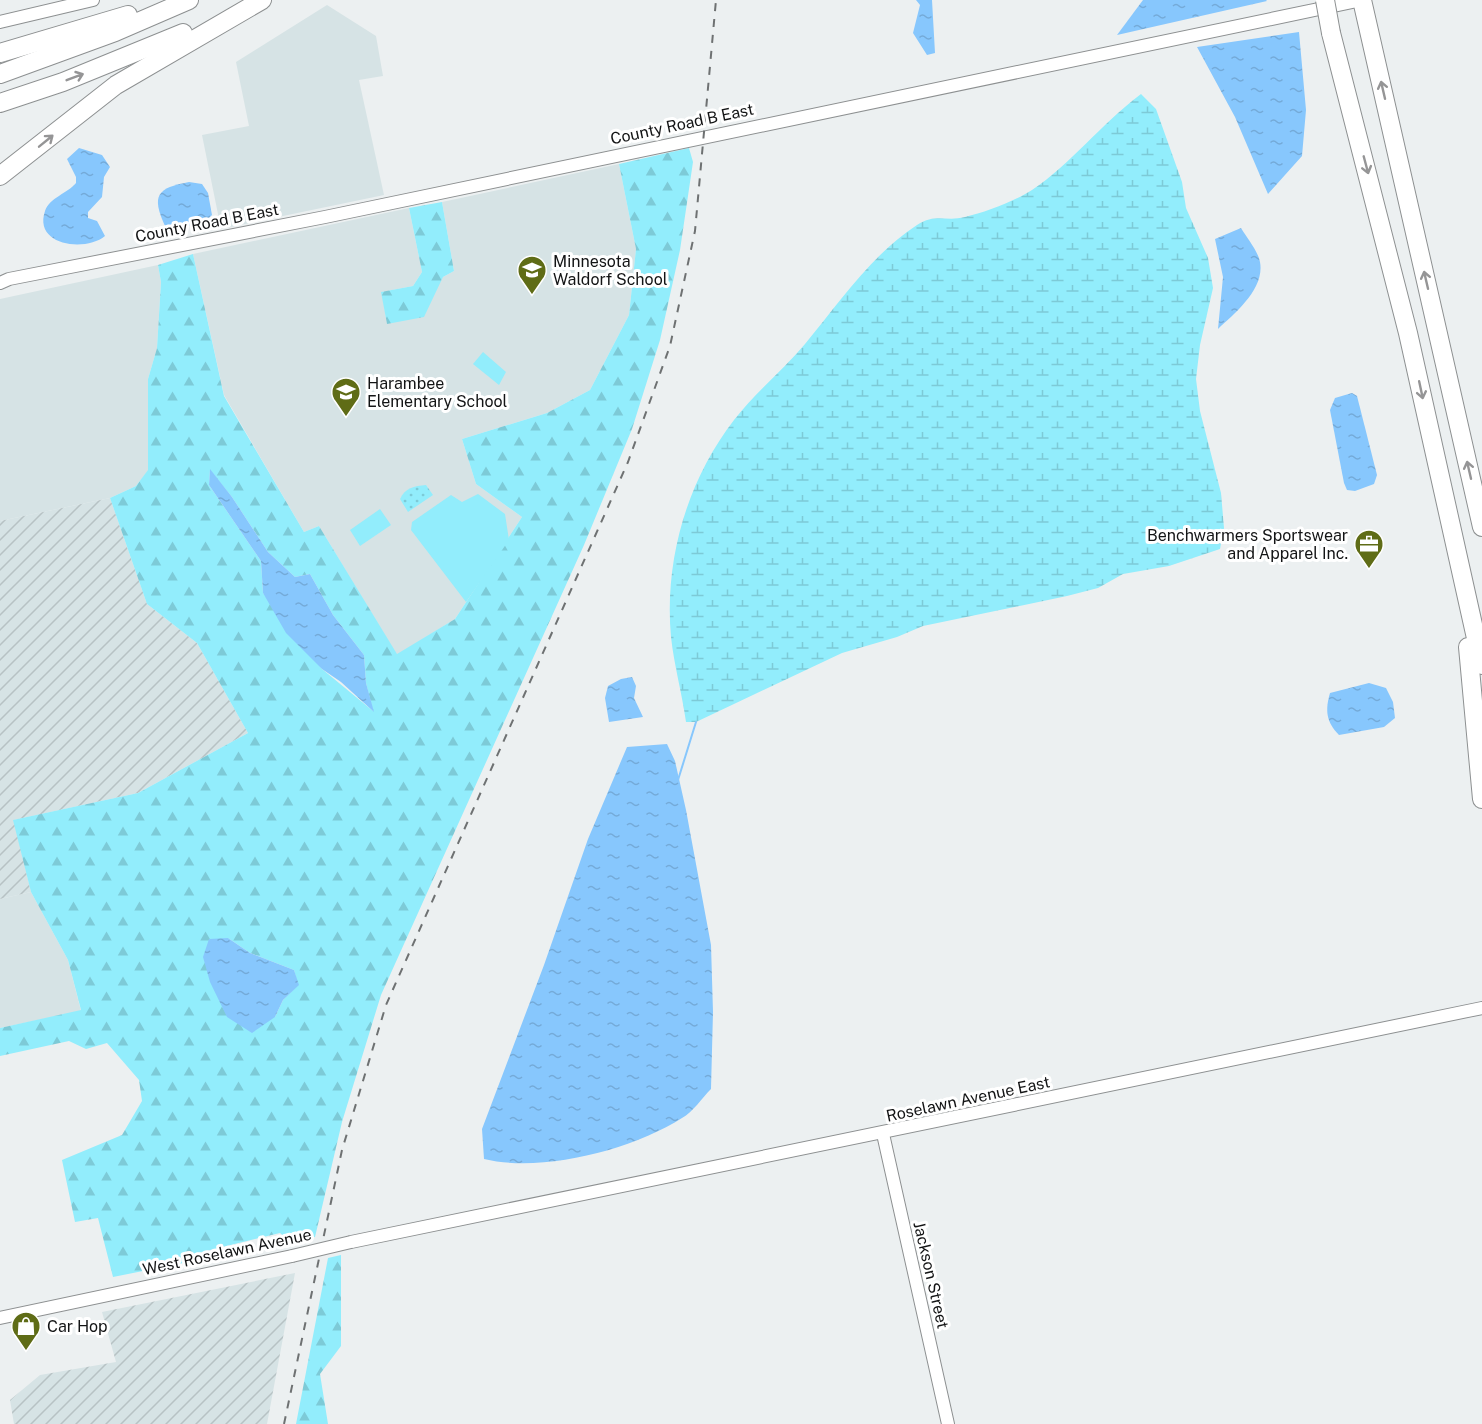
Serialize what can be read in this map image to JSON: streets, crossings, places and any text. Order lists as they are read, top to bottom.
{
  "streets": {
    "street": [
      "County Road B East",
      "Roselawn Avenue East",
      "West Roselawn Avenue",
      "Jackson Street"
    ]
  },
  "crossings": [
    ["Roselawn Avenue East", "West Roselawn Avenue"],
    ["Roselawn Avenue East", "Jackson Street"]
  ],
  "places": {
    "school or university": ["Minnesota Waldorf School", "Harambee Elementary School"],
    "office": ["Benchwarmers Sportswear and Apparel Inc."],
    "shop": ["Car Hop"]
  }
}
